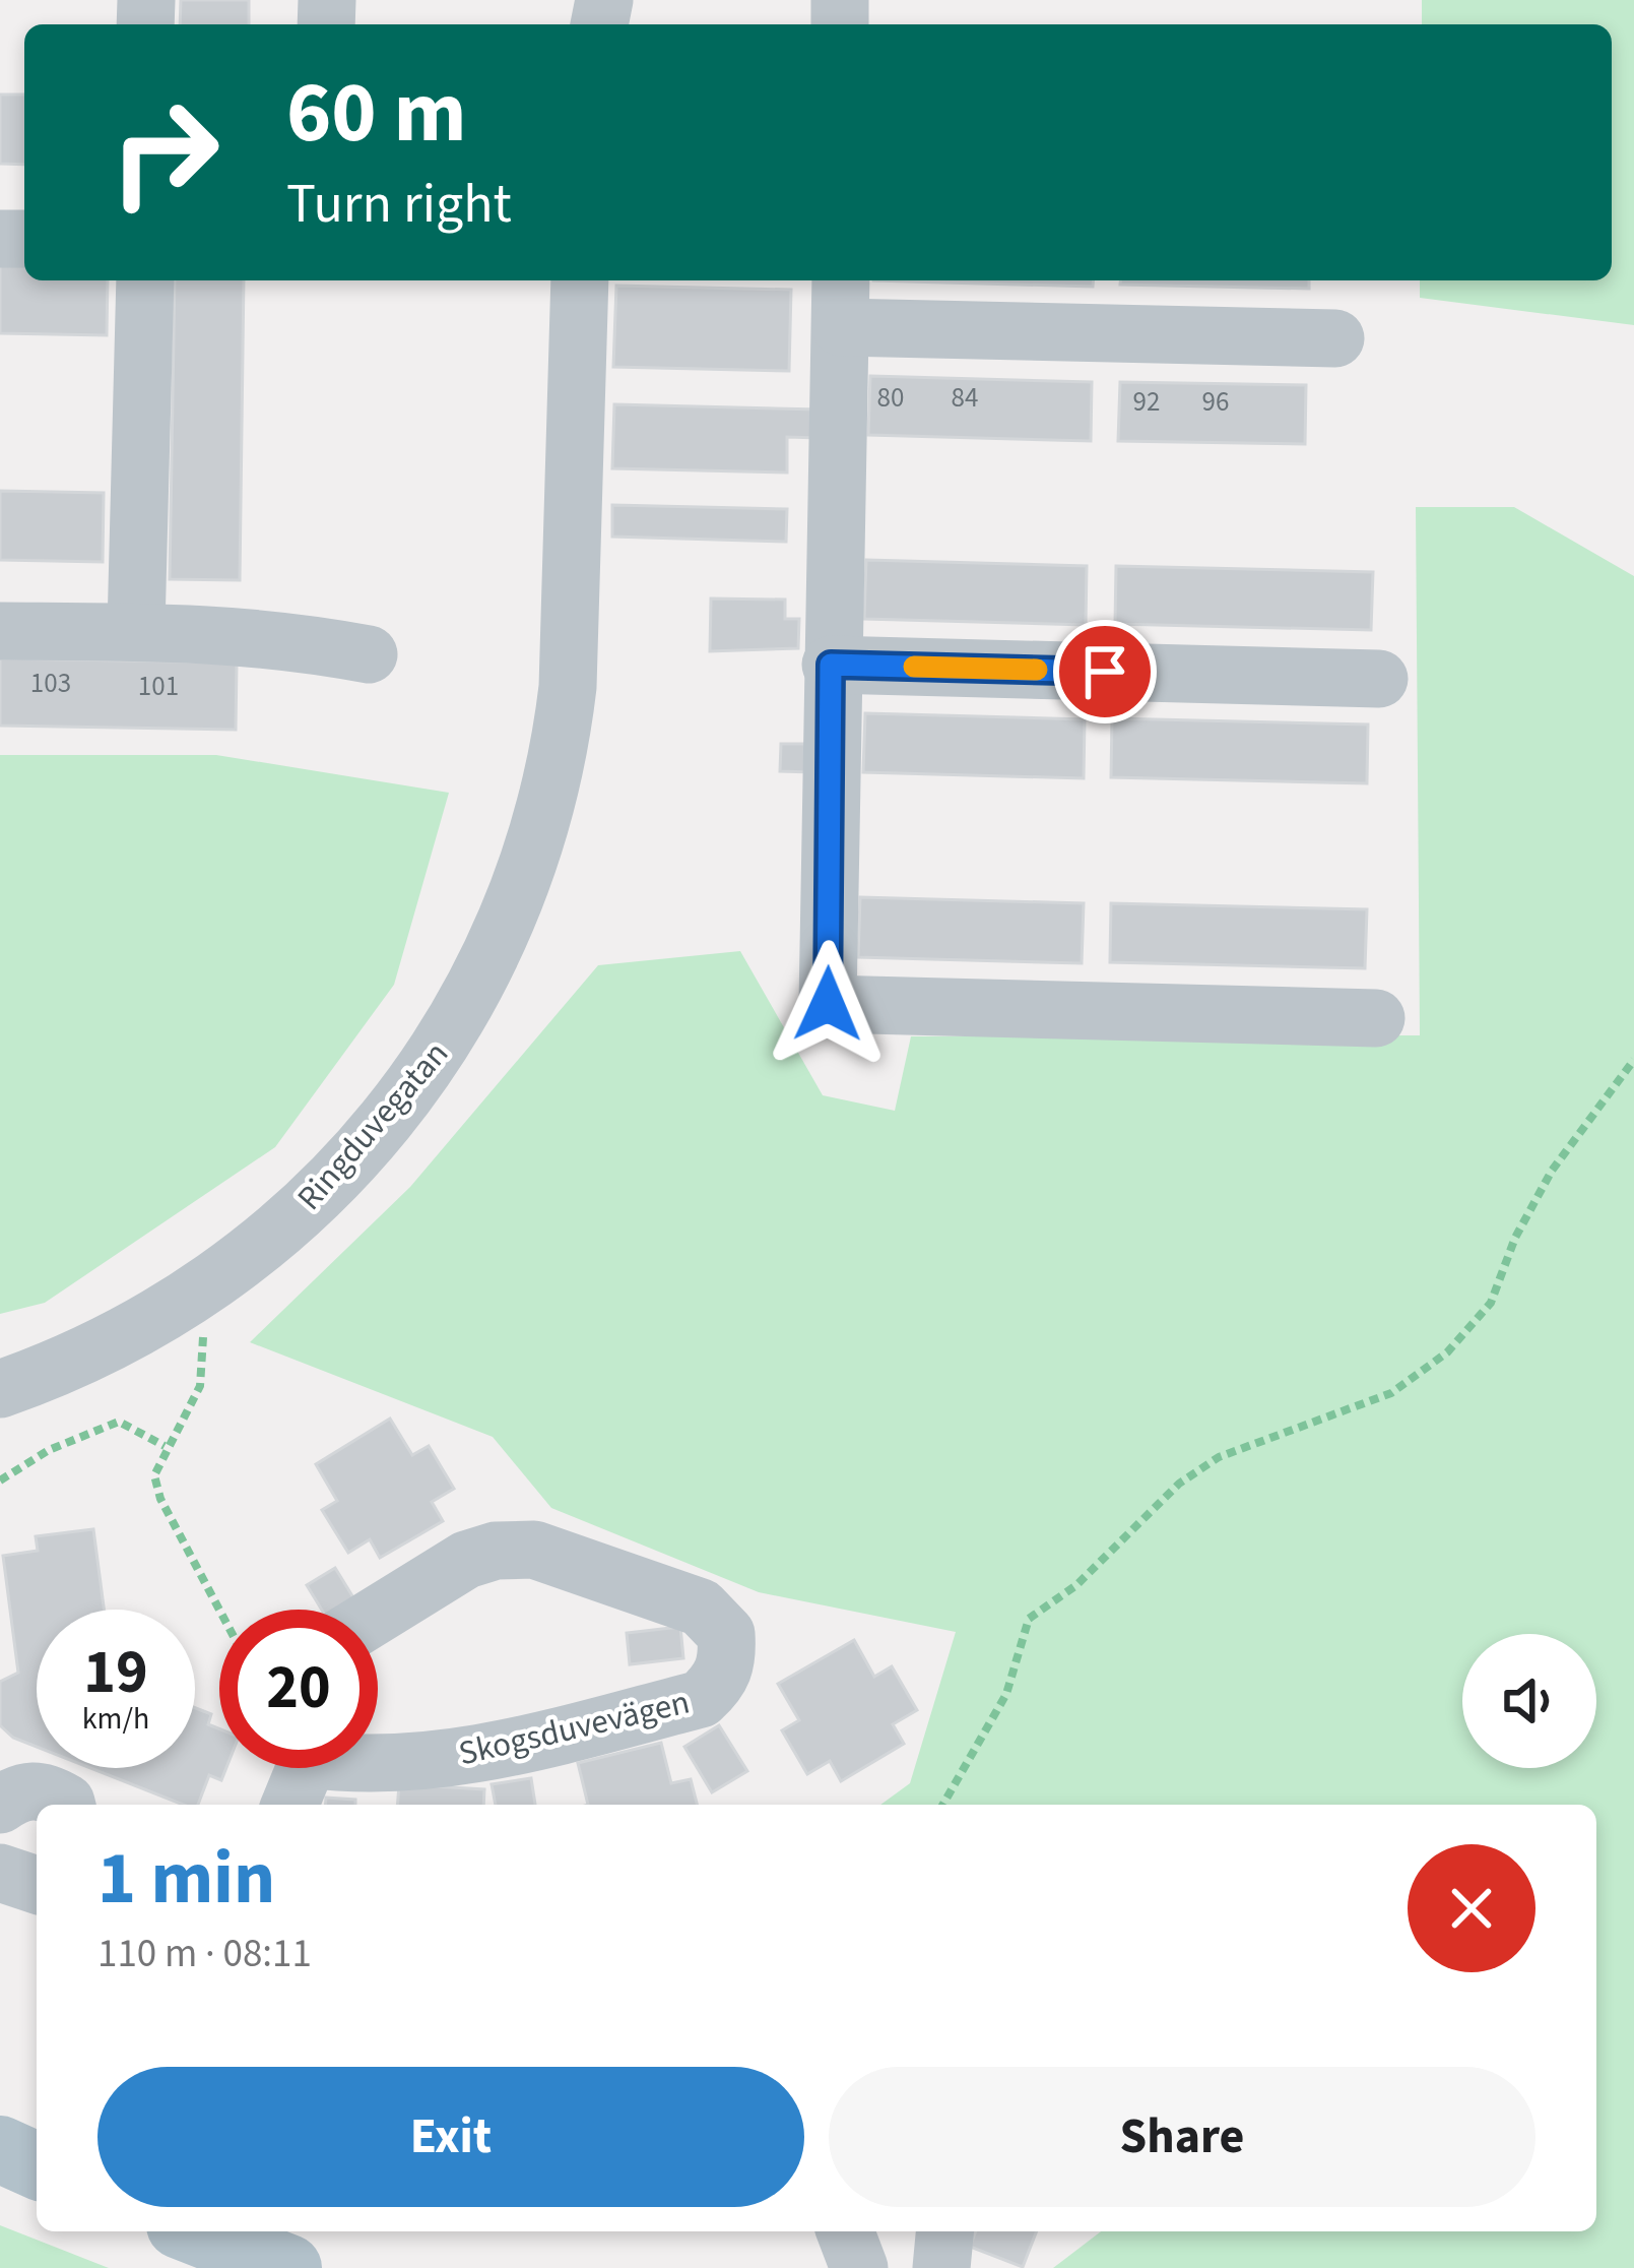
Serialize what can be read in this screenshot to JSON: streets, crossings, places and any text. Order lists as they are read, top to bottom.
{
  "streets": {
    "street": ["Ringduvegatan", "Skogsduvevägen"]
  },
  "house_numbers": [
    "80",
    "84",
    "92",
    "96",
    "103",
    "101"
  ],
  "page": {
    "turn": ["60 m", "Turn right"],
    "speed": "19 km/h",
    "limit": "20",
    "heading": ["1 min", "110 m · 08:11"],
    "buttons": ["Exit", "Share"]
  }
}
